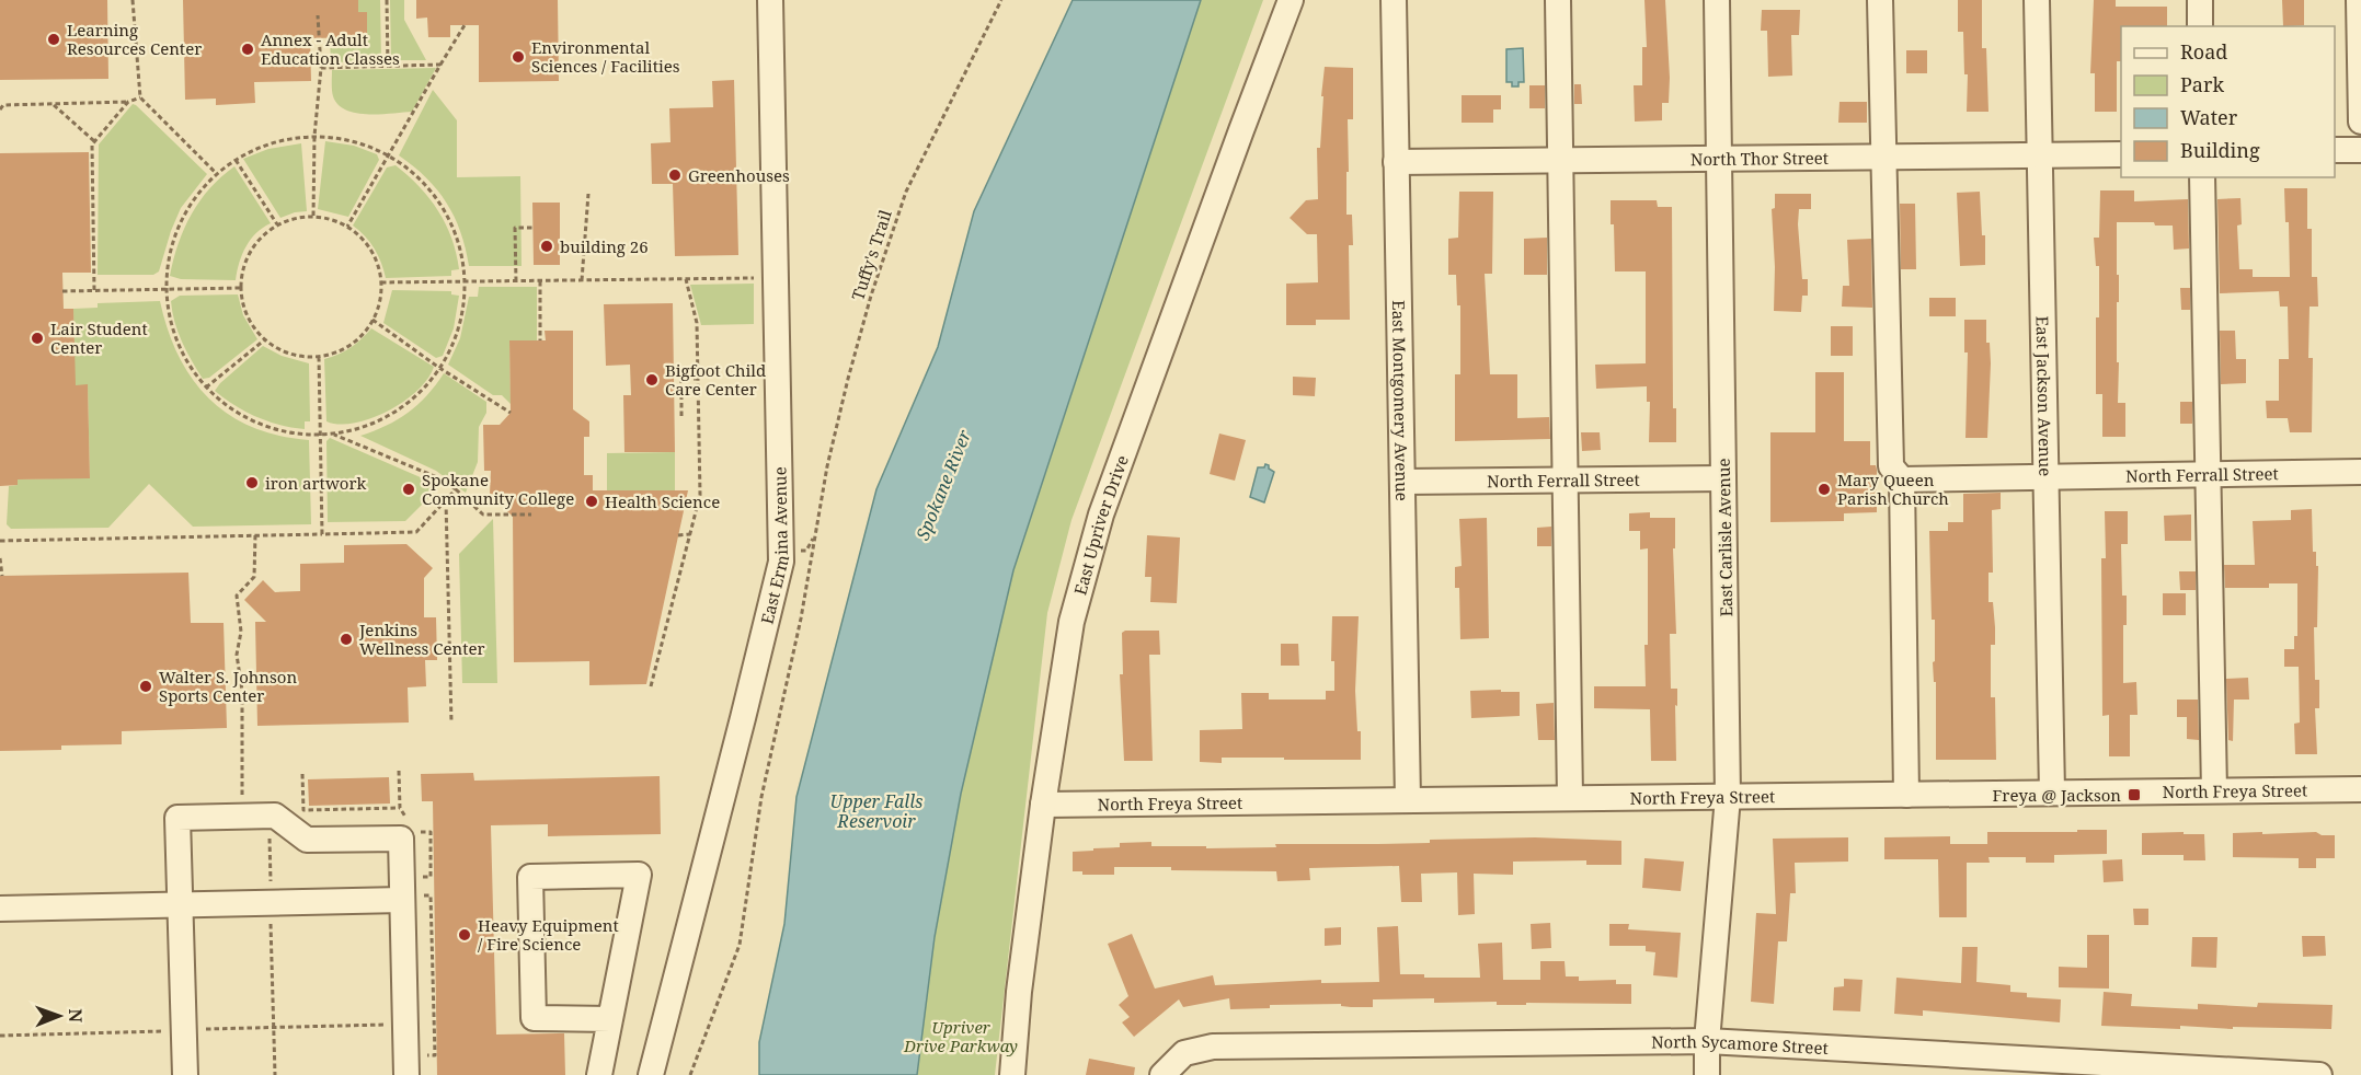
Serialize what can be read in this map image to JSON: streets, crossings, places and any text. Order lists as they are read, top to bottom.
{
  "streets": {
    "street": [
      "North Thor Street",
      "East Jackson Avenue",
      "East Montgomery Avenue",
      "North Ferrall Street",
      "East Upriver Drive",
      "East Carlisle Avenue",
      "East Ermina Avenue",
      "North Freya Street",
      "North Sycamore Street"
    ],
    "path": ["Tuffy's Trail"]
  },
  "crossings": [
    ["North Thor Street", "East Jackson Avenue"],
    ["North Thor Street", "East Montgomery Avenue"],
    ["North Thor Street", "East Carlisle Avenue"],
    ["East Jackson Avenue", "North Ferrall Street"],
    ["East Jackson Avenue", "North Freya Street"],
    ["East Montgomery Avenue", "North Ferrall Street"],
    ["East Montgomery Avenue", "North Freya Street"],
    ["North Ferrall Street", "East Carlisle Avenue"],
    ["East Upriver Drive", "North Freya Street"],
    ["East Carlisle Avenue", "North Freya Street"],
    ["East Carlisle Avenue", "North Sycamore Street"]
  ],
  "water": ["Spokane River", "Upper Falls Reservoir"],
  "parks": ["Upriver Drive Parkway"],
  "places": {
    "other": [
      "Learning Resources Center",
      "Annex - Adult Education Classes",
      "Environmental Sciences / Facilities",
      "Greenhouses",
      "building 26",
      "Lair Student Center",
      "Bigfoot Child Care Center",
      "iron artwork",
      "Spokane Community College",
      "Mary Queen Parish Church",
      "Health Science",
      "Jenkins Wellness Center",
      "Walter S. Johnson Sports Center",
      "Heavy Equipment / Fire Science"
    ],
    "transit": ["Freya @ Jackson"]
  },
  "legend": [
    "Road",
    "Park",
    "Water",
    "Building"
  ],
  "north": "right"
}
